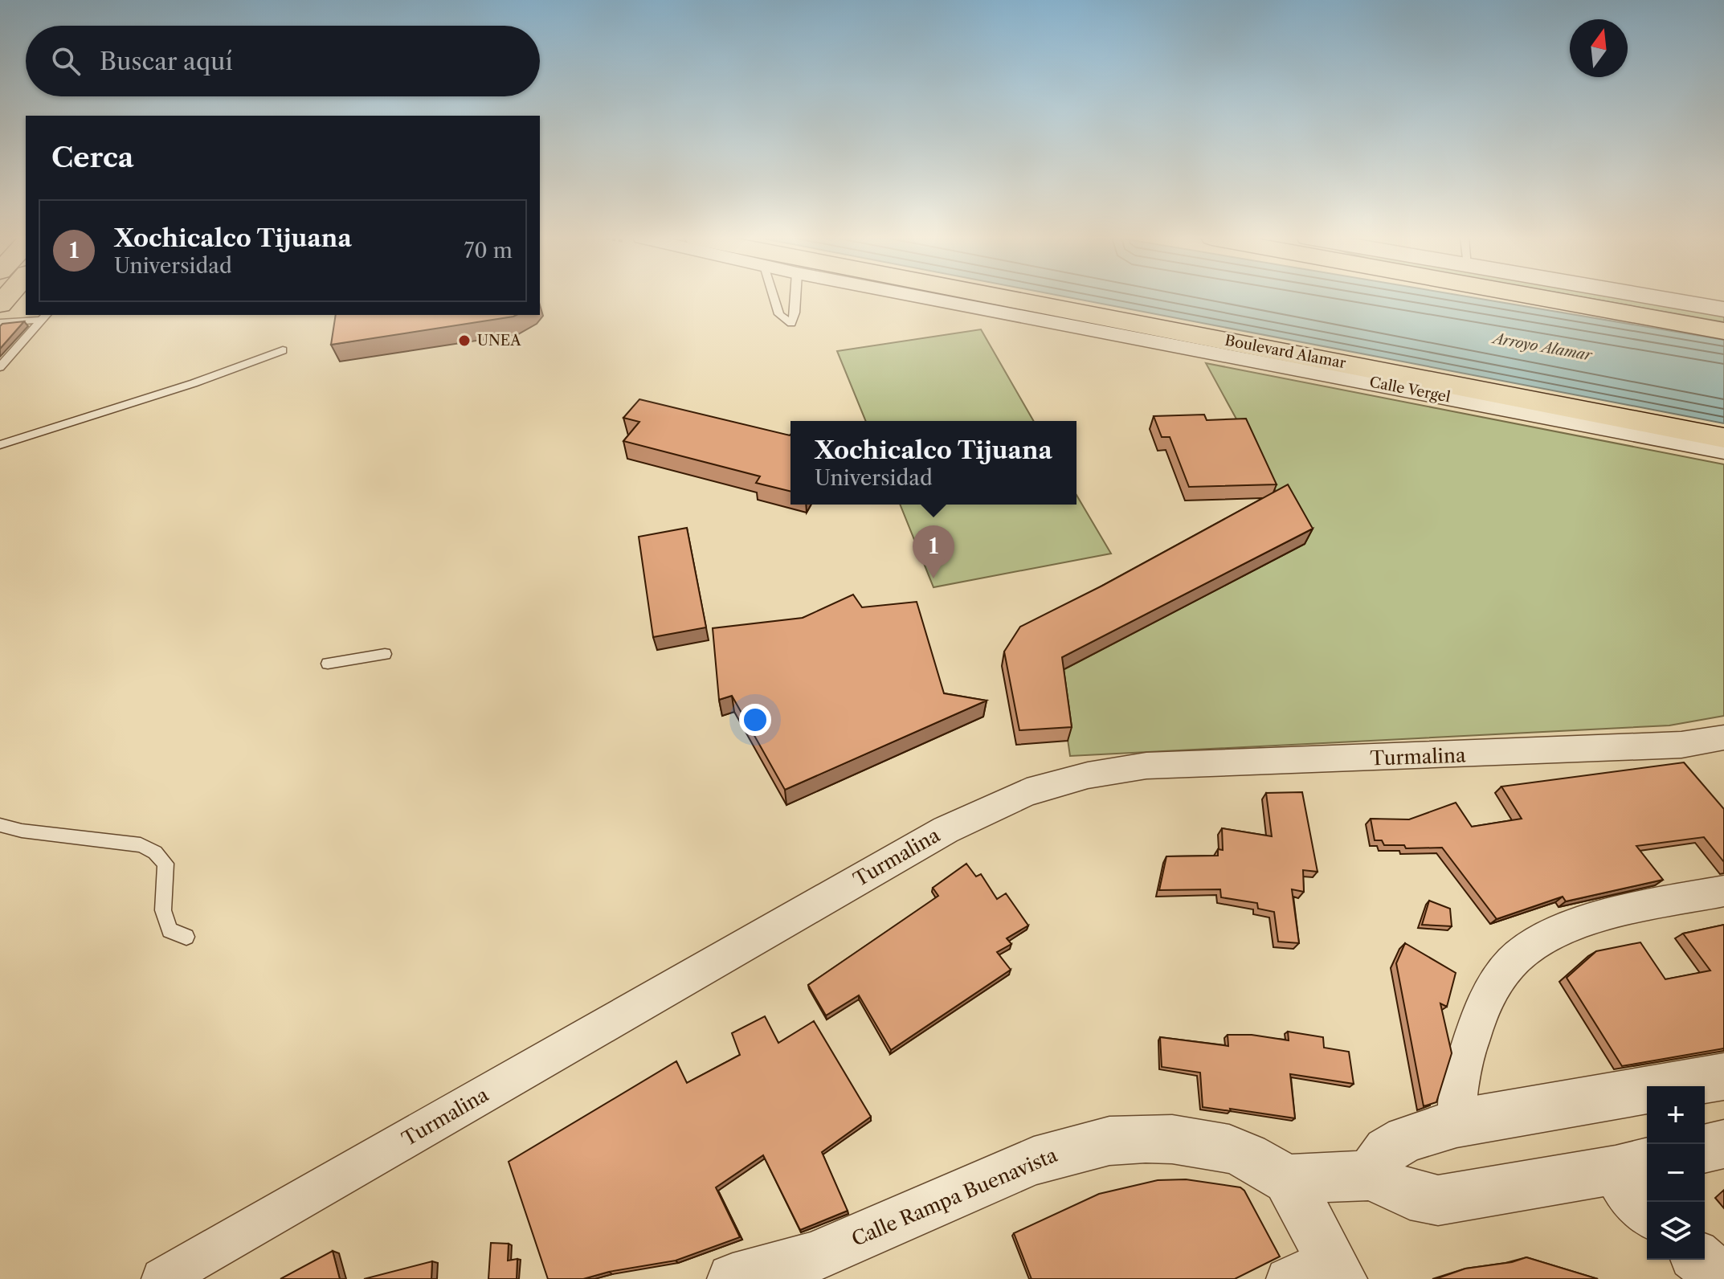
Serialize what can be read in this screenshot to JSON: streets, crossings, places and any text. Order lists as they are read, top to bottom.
{
  "streets": {
    "highway": ["Boulevard Alamar"],
    "street": ["Calle Vergel", "Turmalina", "Calle Rampa Buenavista"]
  },
  "water": ["Arroyo Alamar"],
  "places": ["UNEA"],
  "north": "top",
  "page": {
    "search": "Buscar aquí",
    "heading": "Cerca",
    "list": [
      {
        "mark": "1",
        "name": "Xochicalco Tijuana",
        "note": "Universidad",
        "value": "70 m"
      }
    ],
    "popup": ["Xochicalco Tijuana", "Universidad"],
    "pins": "1",
    "map_buttons": ["+", "−"]
  }
}
